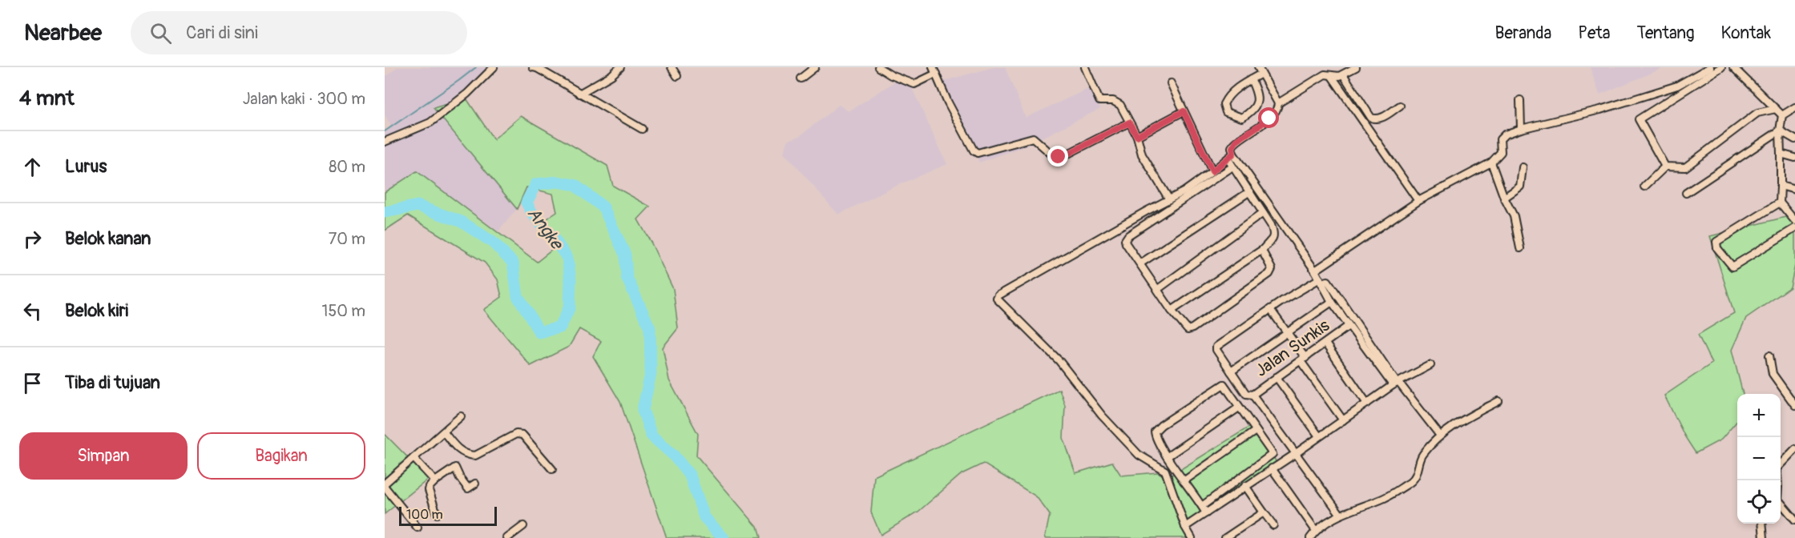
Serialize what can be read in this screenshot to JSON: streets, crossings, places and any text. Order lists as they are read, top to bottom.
{
  "streets": {
    "street": ["Jalan Sunkis"]
  },
  "water": ["Angke"],
  "scale_bar": "100 m",
  "page": {
    "header": "Nearbee",
    "search": "Cari di sini",
    "nav": [
      "Beranda",
      "Peta",
      "Tentang",
      "Kontak"
    ],
    "heading": ["4 mnt", "Jalan kaki · 300 m"],
    "list": [
      ["Lurus", "80 m"],
      ["Belok kanan", "70 m"],
      ["Belok kiri", "150 m"],
      "Tiba di tujuan"
    ],
    "map_buttons": ["+", "−"],
    "buttons": ["Simpan", "Bagikan"],
    "scale": "100 m"
  }
}
